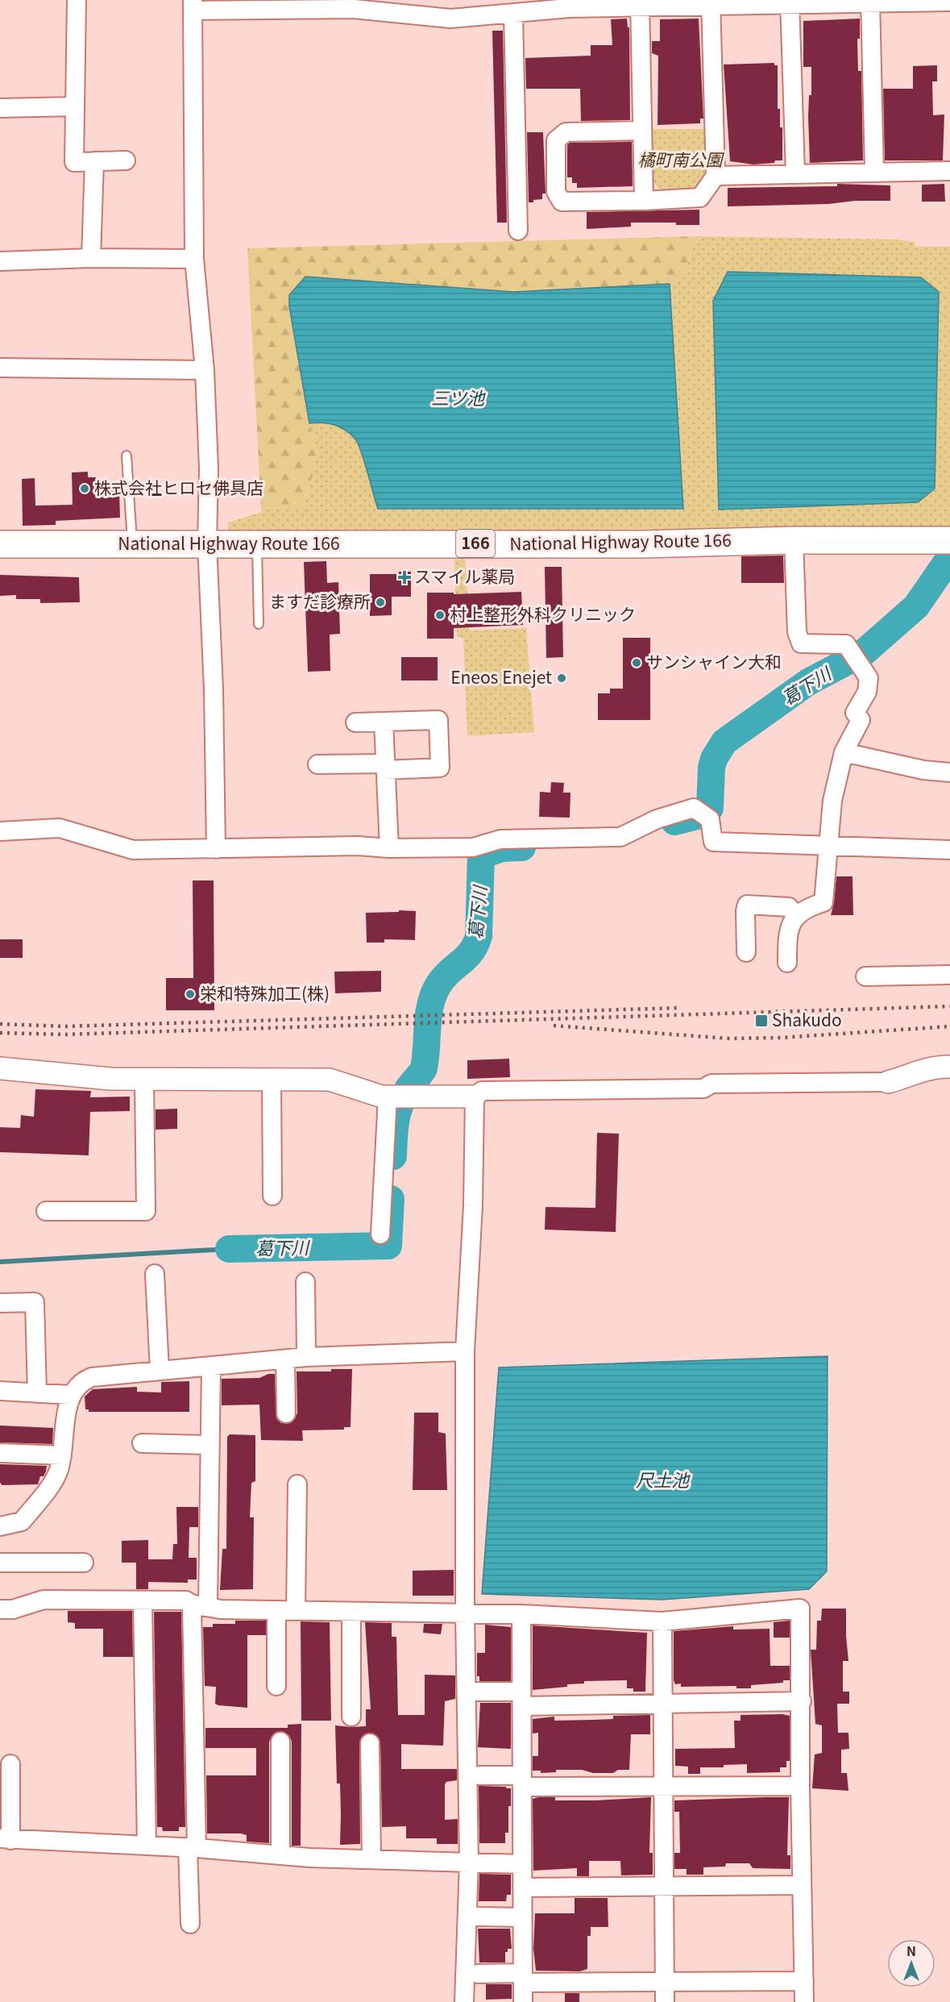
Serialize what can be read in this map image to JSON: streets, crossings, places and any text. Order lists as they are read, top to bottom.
{
  "streets": {
    "highway": ["National Highway Route 166", "166"]
  },
  "water": ["三ツ池", "葛下川", "尺土池"],
  "parks": ["橘町南公園"],
  "places": {
    "other": [
      "株式会社ヒロセ佛具店",
      "ますだ診療所",
      "村上整形外科クリニック",
      "サンシャイン大和",
      "Eneos Enejet",
      "栄和特殊加工(株)"
    ],
    "health": ["スマイル薬局"],
    "transit": ["Shakudo"]
  },
  "north": "top"
}
